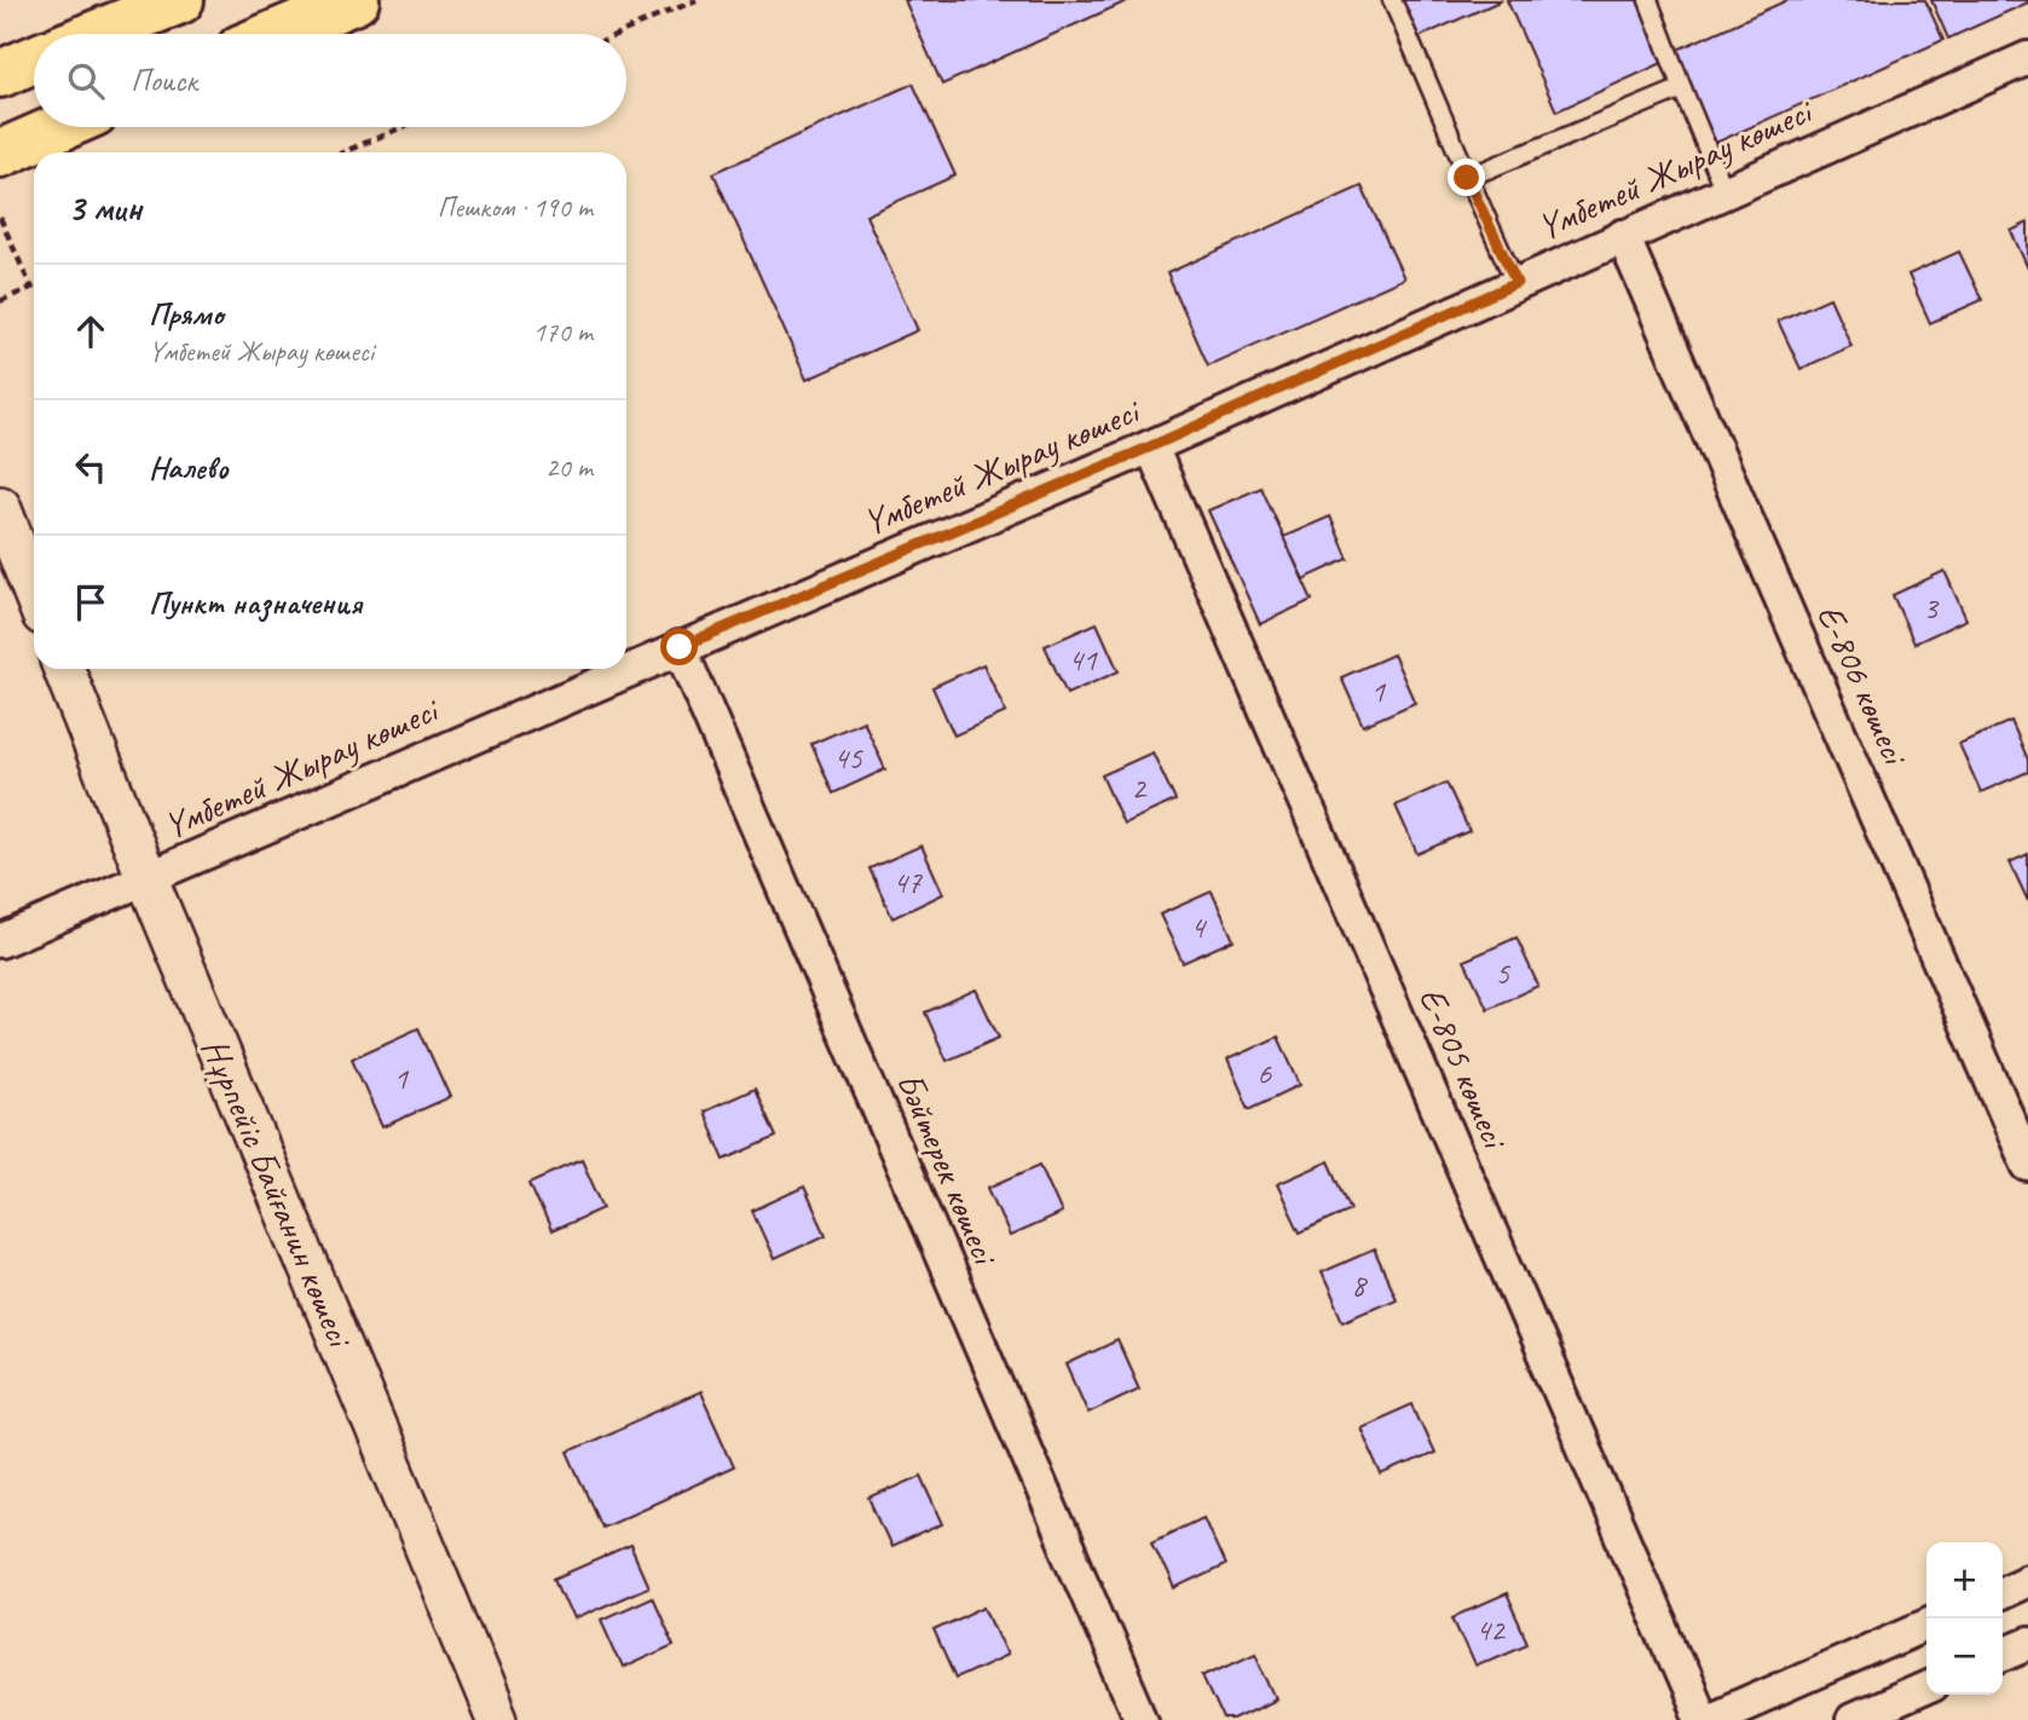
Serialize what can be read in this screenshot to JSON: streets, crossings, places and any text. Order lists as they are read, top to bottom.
{
  "streets": {
    "street": [
      "Үмбетей Жырау көшесі",
      "Е-806 көшесі",
      "Е-805 көшесі",
      "Бәйтерек көшесі",
      "Нұрпейіс Байғанин көшесі"
    ]
  },
  "crossings": [
    ["Үмбетей Жырау көшесі", "Е-806 көшесі"],
    ["Үмбетей Жырау көшесі", "Е-805 көшесі"],
    ["Үмбетей Жырау көшесі", "Бәйтерек көшесі"],
    ["Үмбетей Жырау көшесі", "Нұрпейіс Байғанин көшесі"]
  ],
  "house_numbers": [
    "3",
    "41",
    "1",
    "45",
    "2",
    "47",
    "4",
    "5",
    "6",
    "1",
    "8",
    "42"
  ],
  "page": {
    "search": "Поиск",
    "heading": ["3 мин", "Пешком · 190 m"],
    "list": [
      ["Прямо", "Үмбетей Жырау көшесі", "170 m"],
      ["Налево", "20 m"],
      "Пункт назначения"
    ],
    "map_buttons": ["+", "−"]
  }
}
